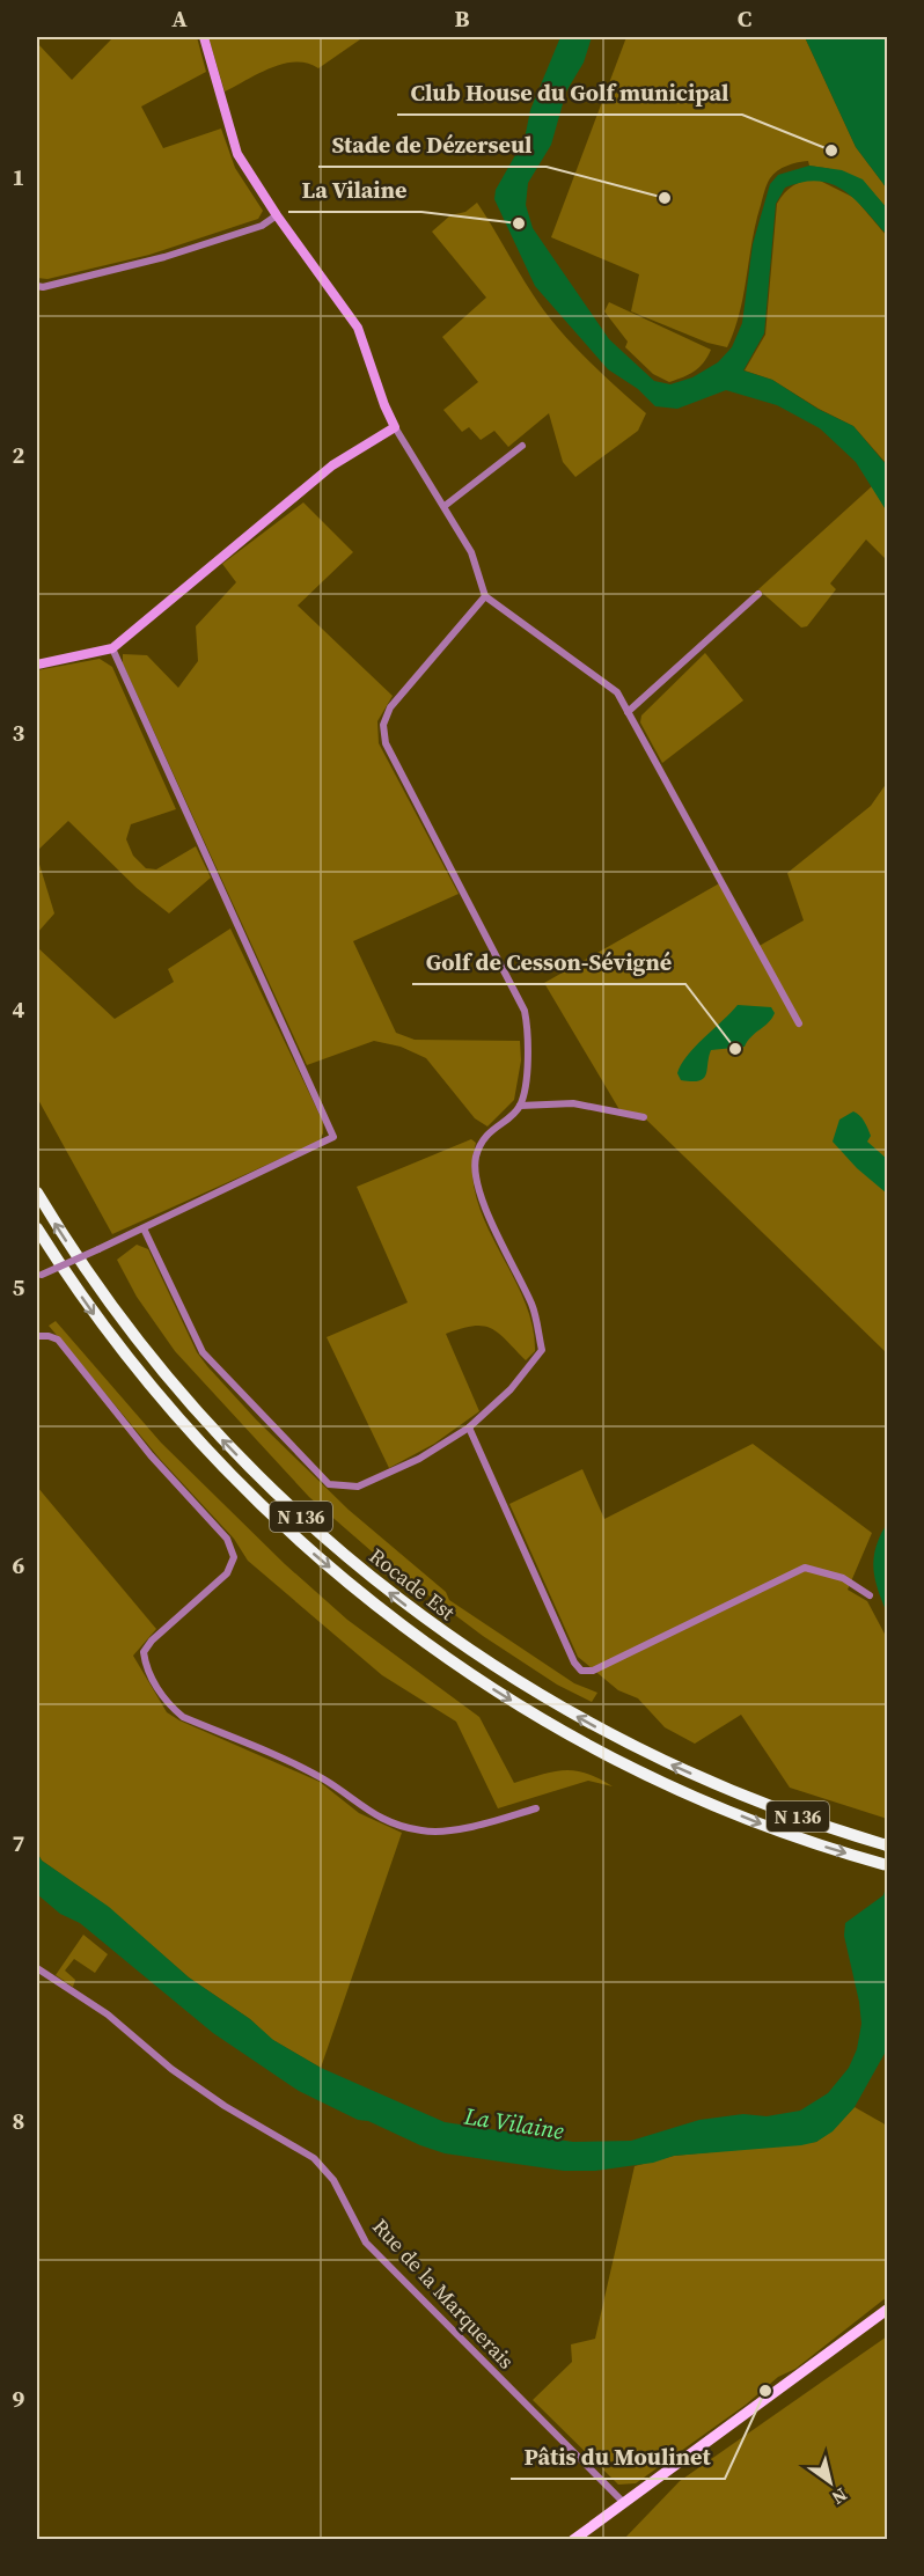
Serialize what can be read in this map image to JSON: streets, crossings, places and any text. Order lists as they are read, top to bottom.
{
  "streets": {
    "highway": ["N 136", "Rocade Est"],
    "street": ["Rue de la Marquerais"]
  },
  "water": ["La Vilaine"],
  "places": [
    "Club House du Golf municipal",
    "Stade de Dézerseul",
    "La Vilaine",
    "Golf de Cesson-Sévigné",
    "Pâtis du Moulinet"
  ],
  "north": "bottom right",
  "grid": {
    "columns": ["A", "B", "C"],
    "rows": [
      "1",
      "2",
      "3",
      "4",
      "5",
      "6",
      "7",
      "8",
      "9"
    ]
  }
}
